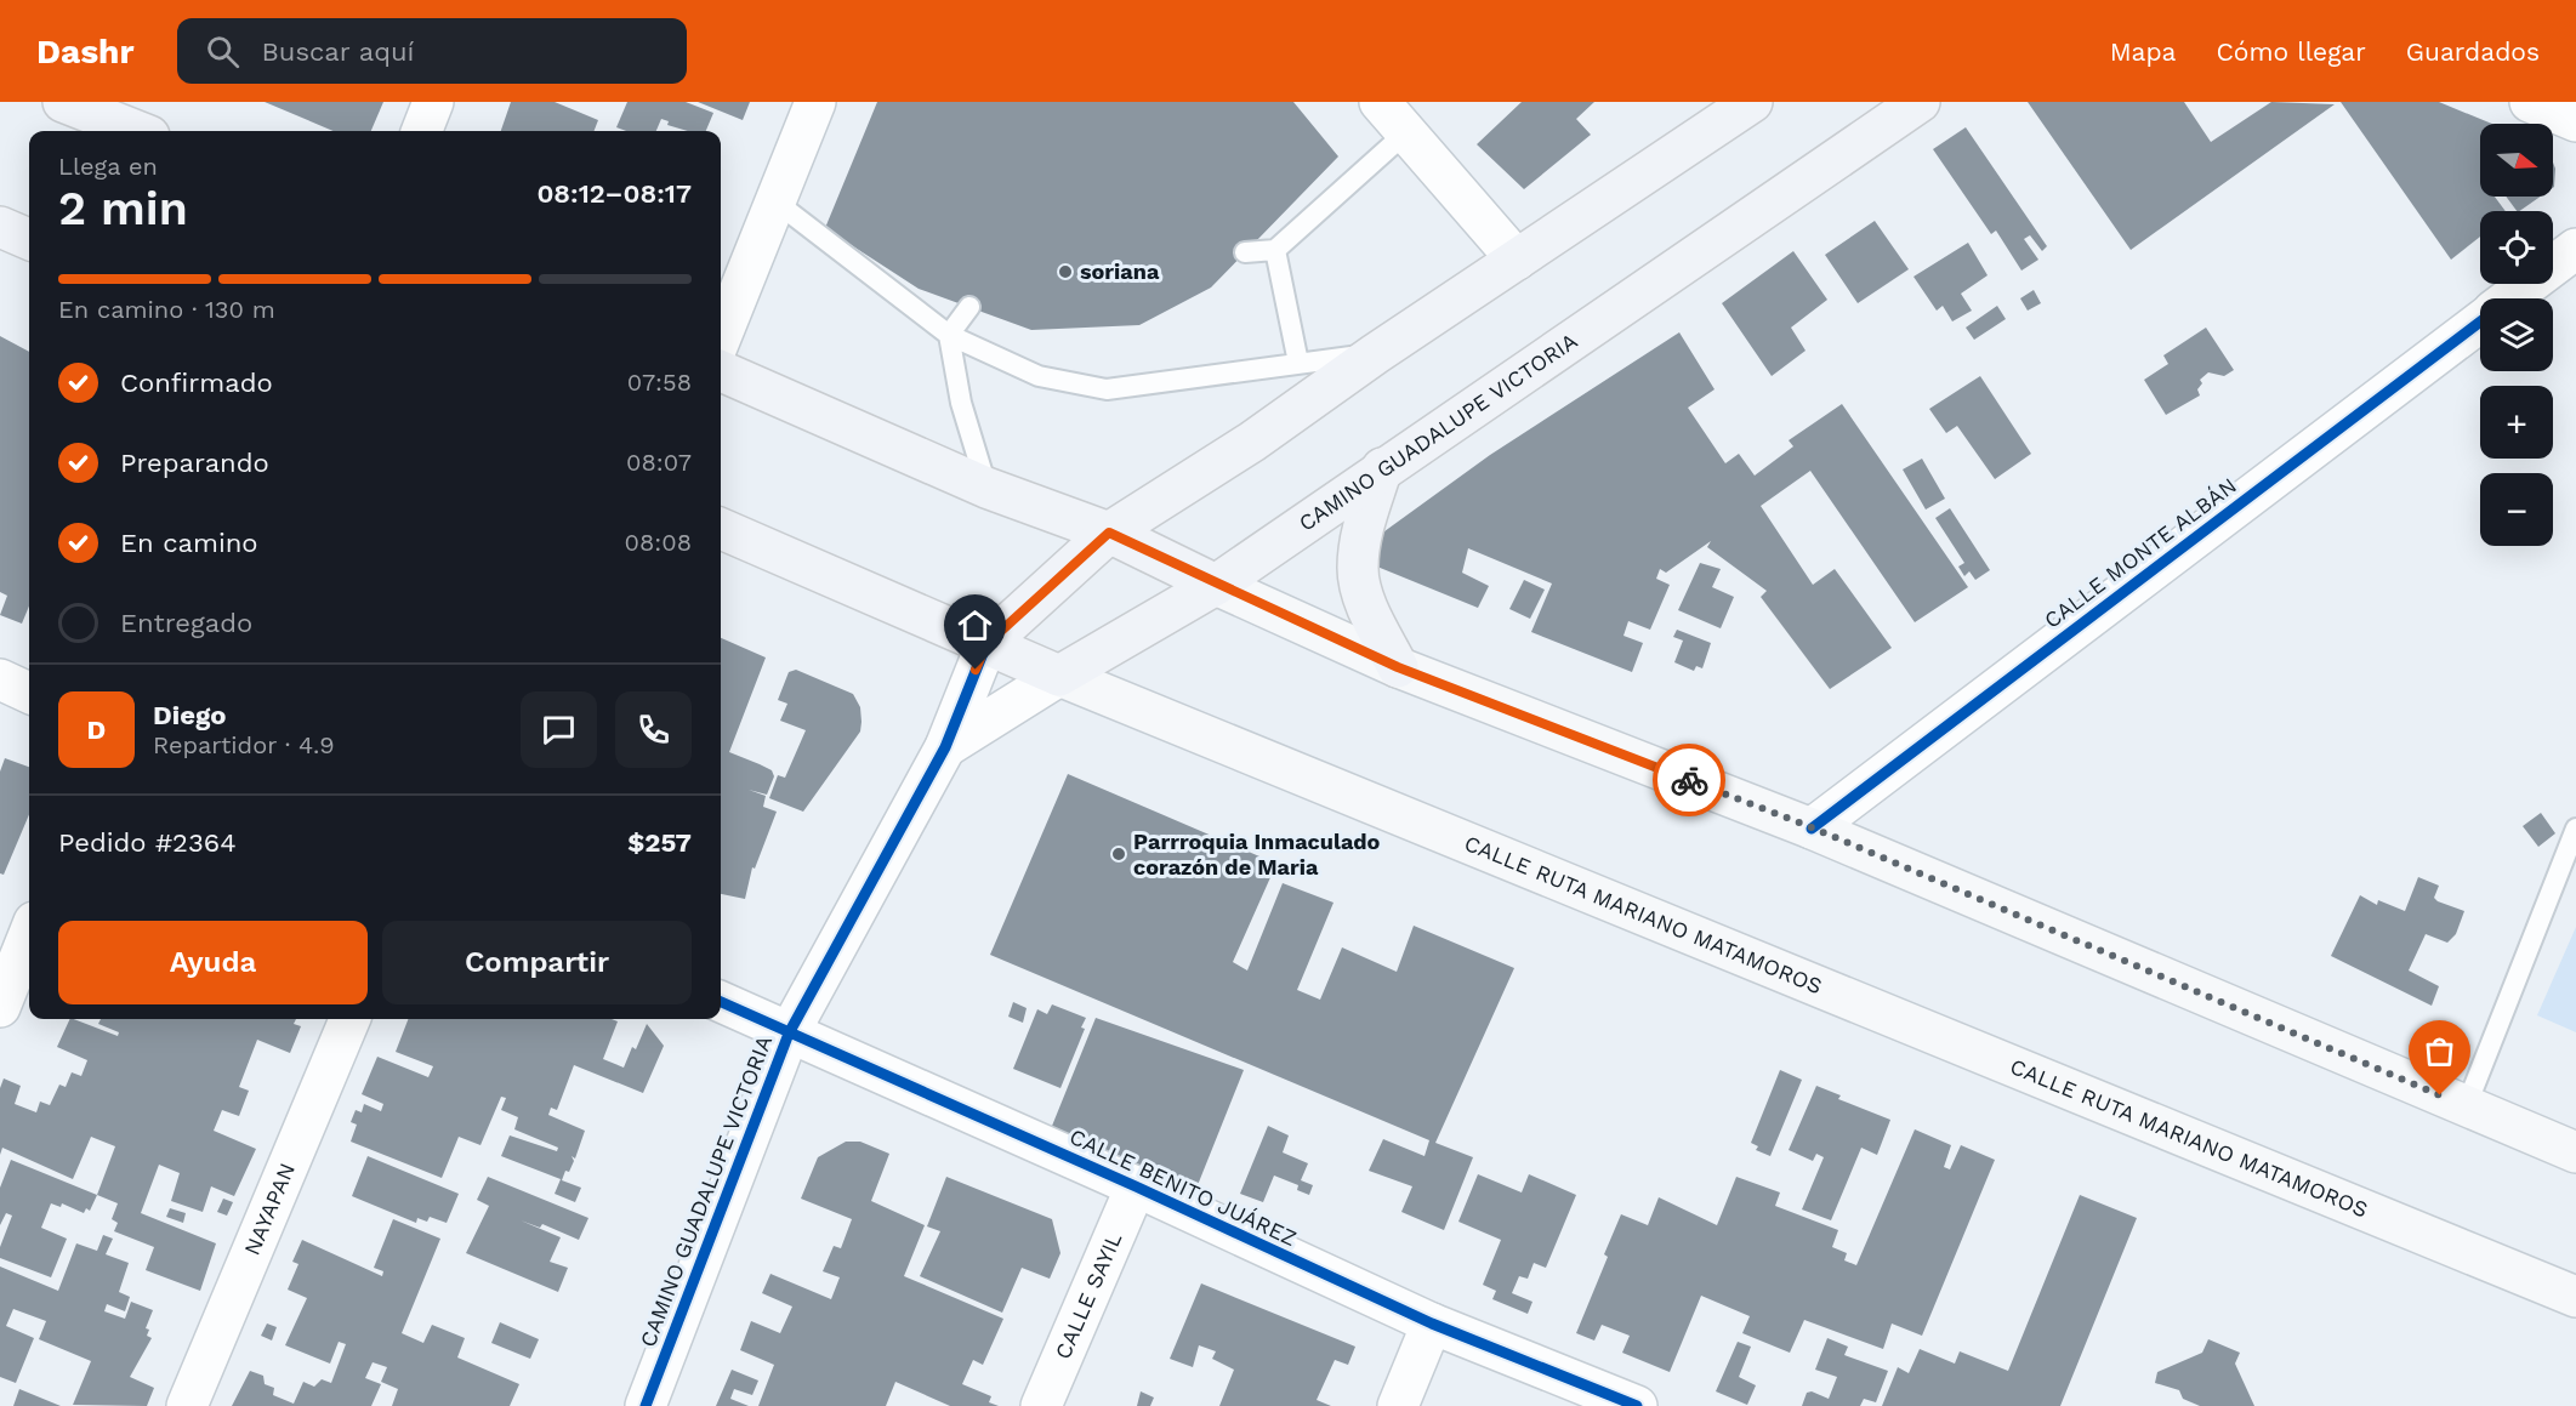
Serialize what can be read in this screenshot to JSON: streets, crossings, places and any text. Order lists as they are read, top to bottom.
{
  "streets": {
    "main road": ["CAMINO GUADALUPE VICTORIA", "CALLE RUTA MARIANO MATAMOROS"],
    "street": [
      "CALLE MONTE ALBÁN",
      "CALLE BENITO JUÁREZ",
      "NAYAPAN",
      "CALLE SAYIL"
    ]
  },
  "crossings": [
    ["CAMINO GUADALUPE VICTORIA", "CALLE RUTA MARIANO MATAMOROS"],
    ["CAMINO GUADALUPE VICTORIA", "CALLE BENITO JUÁREZ"],
    ["CALLE BENITO JUÁREZ", "CALLE SAYIL"]
  ],
  "places": ["soriana", "Parrroquia Inmaculado corazón de Maria"],
  "north": "right",
  "page": {
    "header": "Dashr",
    "search": "Buscar aquí",
    "nav": ["Mapa", "Cómo llegar", "Guardados"],
    "map_buttons": ["+", "−"],
    "heading": ["2 min", "Llega en", "08:12–08:17"],
    "panel": [
      "Diego",
      "Repartidor · 4.9",
      "Pedido #2364",
      "$257"
    ],
    "bar": "En camino · 130 m",
    "list": [
      ["Confirmado", "07:58"],
      ["Preparando", "08:07"],
      ["En camino", "08:08"],
      "Entregado"
    ],
    "round": "D",
    "buttons": ["Ayuda", "Compartir"]
  }
}
